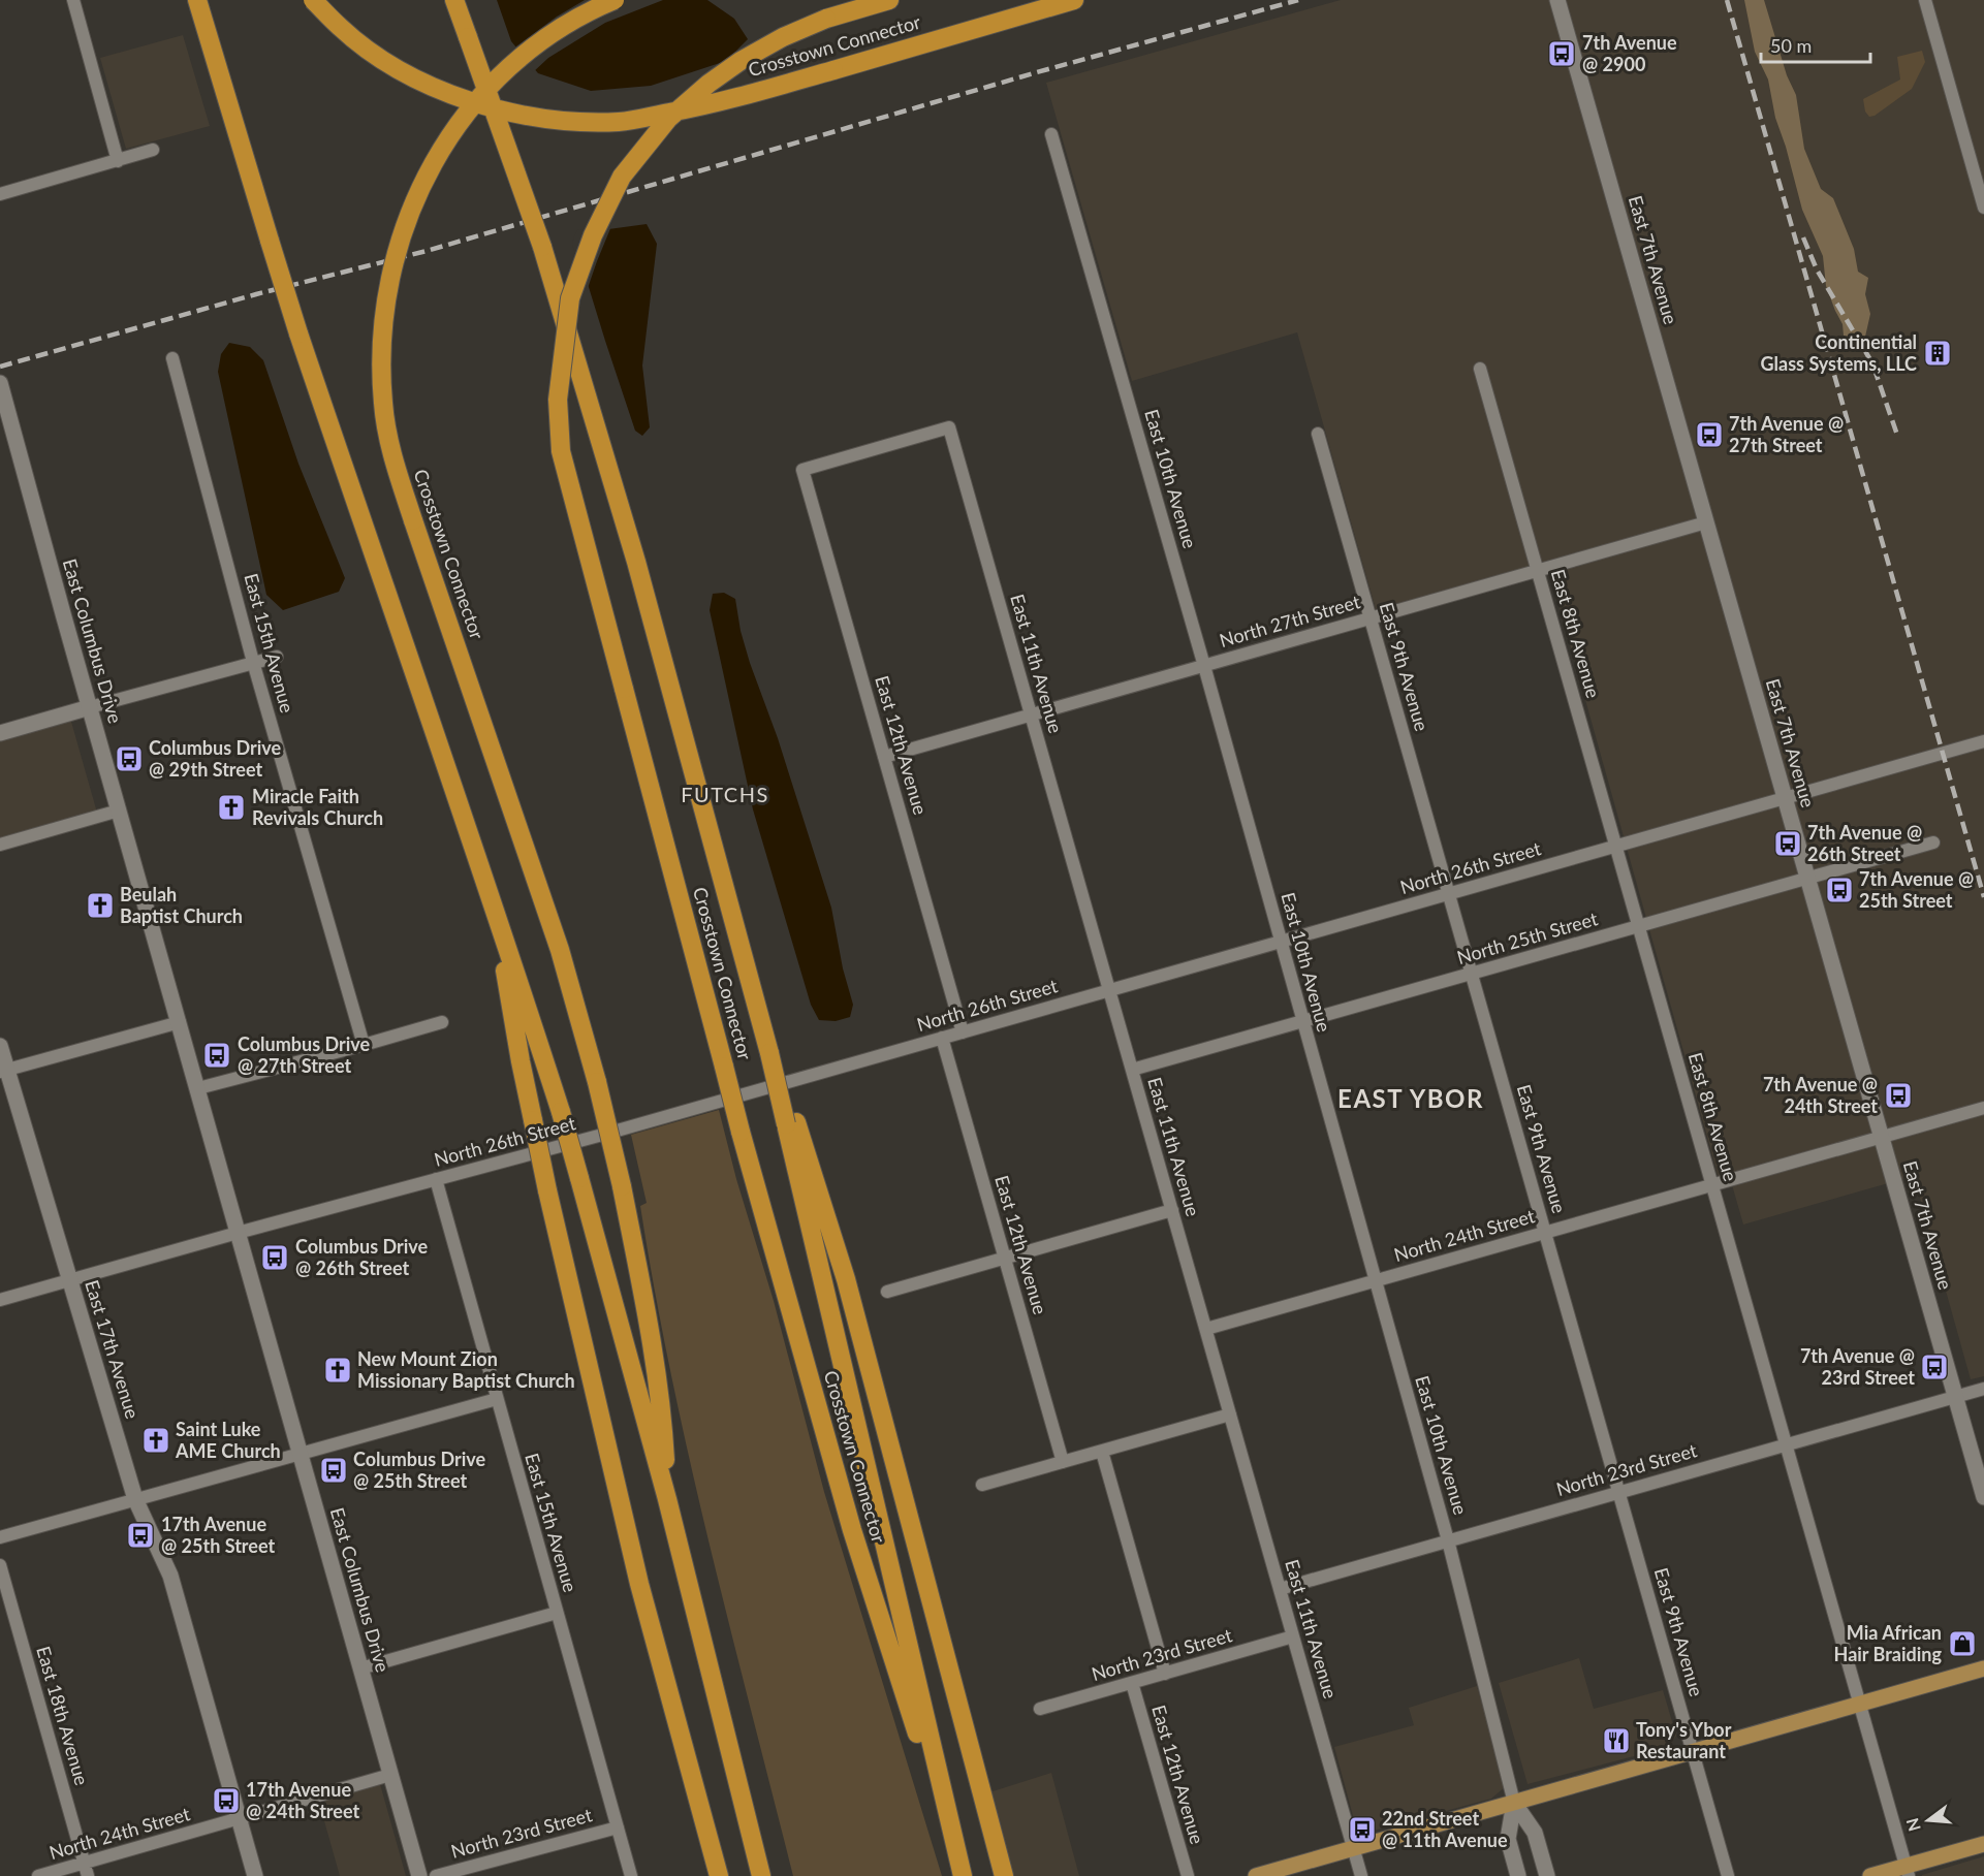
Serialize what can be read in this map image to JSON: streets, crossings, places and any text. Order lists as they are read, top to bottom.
{
  "streets": {
    "highway": ["Crosstown Connector"],
    "main road": ["East 7th Avenue", "East Columbus Drive", "East 17th Avenue"],
    "street": [
      "East 10th Avenue",
      "North 27th Street",
      "East 8th Avenue",
      "East 15th Avenue",
      "East 11th Avenue",
      "East 9th Avenue",
      "East 12th Avenue",
      "North 26th Street",
      "North 25th Street",
      "North 24th Street",
      "North 23rd Street",
      "East 18th Avenue"
    ]
  },
  "crossings": [
    ["East 7th Avenue", "North 27th Street"],
    ["East 7th Avenue", "North 26th Street"],
    ["East 7th Avenue", "North 25th Street"],
    ["East 7th Avenue", "North 24th Street"],
    ["East 7th Avenue", "North 23rd Street"],
    ["East 10th Avenue", "North 27th Street"],
    ["East 10th Avenue", "North 26th Street"],
    ["East 10th Avenue", "North 25th Street"],
    ["East 10th Avenue", "North 24th Street"],
    ["East 10th Avenue", "North 23rd Street"],
    ["North 27th Street", "East 8th Avenue"],
    ["North 27th Street", "East 11th Avenue"],
    ["North 27th Street", "East 9th Avenue"],
    ["North 27th Street", "East 12th Avenue"],
    ["East 8th Avenue", "North 26th Street"],
    ["East 8th Avenue", "North 25th Street"],
    ["East 8th Avenue", "North 24th Street"],
    ["East 8th Avenue", "North 23rd Street"],
    ["East Columbus Drive", "North 26th Street"],
    ["East Columbus Drive", "North 24th Street"],
    ["East 15th Avenue", "North 26th Street"],
    ["East 15th Avenue", "North 23rd Street"],
    ["East 11th Avenue", "East 12th Avenue"],
    ["East 11th Avenue", "North 26th Street"],
    ["East 11th Avenue", "North 25th Street"],
    ["East 11th Avenue", "North 24th Street"],
    ["East 11th Avenue", "North 23rd Street"],
    ["East 9th Avenue", "North 26th Street"],
    ["East 9th Avenue", "North 25th Street"],
    ["East 9th Avenue", "North 24th Street"],
    ["East 9th Avenue", "North 23rd Street"],
    ["East 12th Avenue", "North 26th Street"],
    ["East 12th Avenue", "North 23rd Street"],
    ["North 26th Street", "East 17th Avenue"],
    ["North 24th Street", "East 17th Avenue"],
    ["North 24th Street", "East 18th Avenue"]
  ],
  "districts": ["FUTCHS", "EAST YBOR"],
  "places": {
    "bus stop": [
      "7th Avenue @ 2900",
      "7th Avenue @ 27th Street",
      "Columbus Drive @ 29th Street",
      "7th Avenue @ 26th Street",
      "7th Avenue @ 25th Street",
      "Columbus Drive @ 27th Street",
      "7th Avenue @ 24th Street",
      "Columbus Drive @ 26th Street",
      "7th Avenue @ 23rd Street",
      "Columbus Drive @ 25th Street",
      "17th Avenue @ 25th Street",
      "17th Avenue @ 24th Street",
      "22nd Street @ 11th Avenue"
    ],
    "building": ["Continential Glass Systems, LLC"],
    "church": [
      "Miracle Faith Revivals Church",
      "Beulah Baptist Church",
      "New Mount Zion Missionary Baptist Church",
      "Saint Luke AME Church"
    ],
    "shop": ["Mia African Hair Braiding"],
    "restaurant": ["Tony's Ybor Restaurant"]
  },
  "scale_bar": "50 m",
  "north": "left"
}
